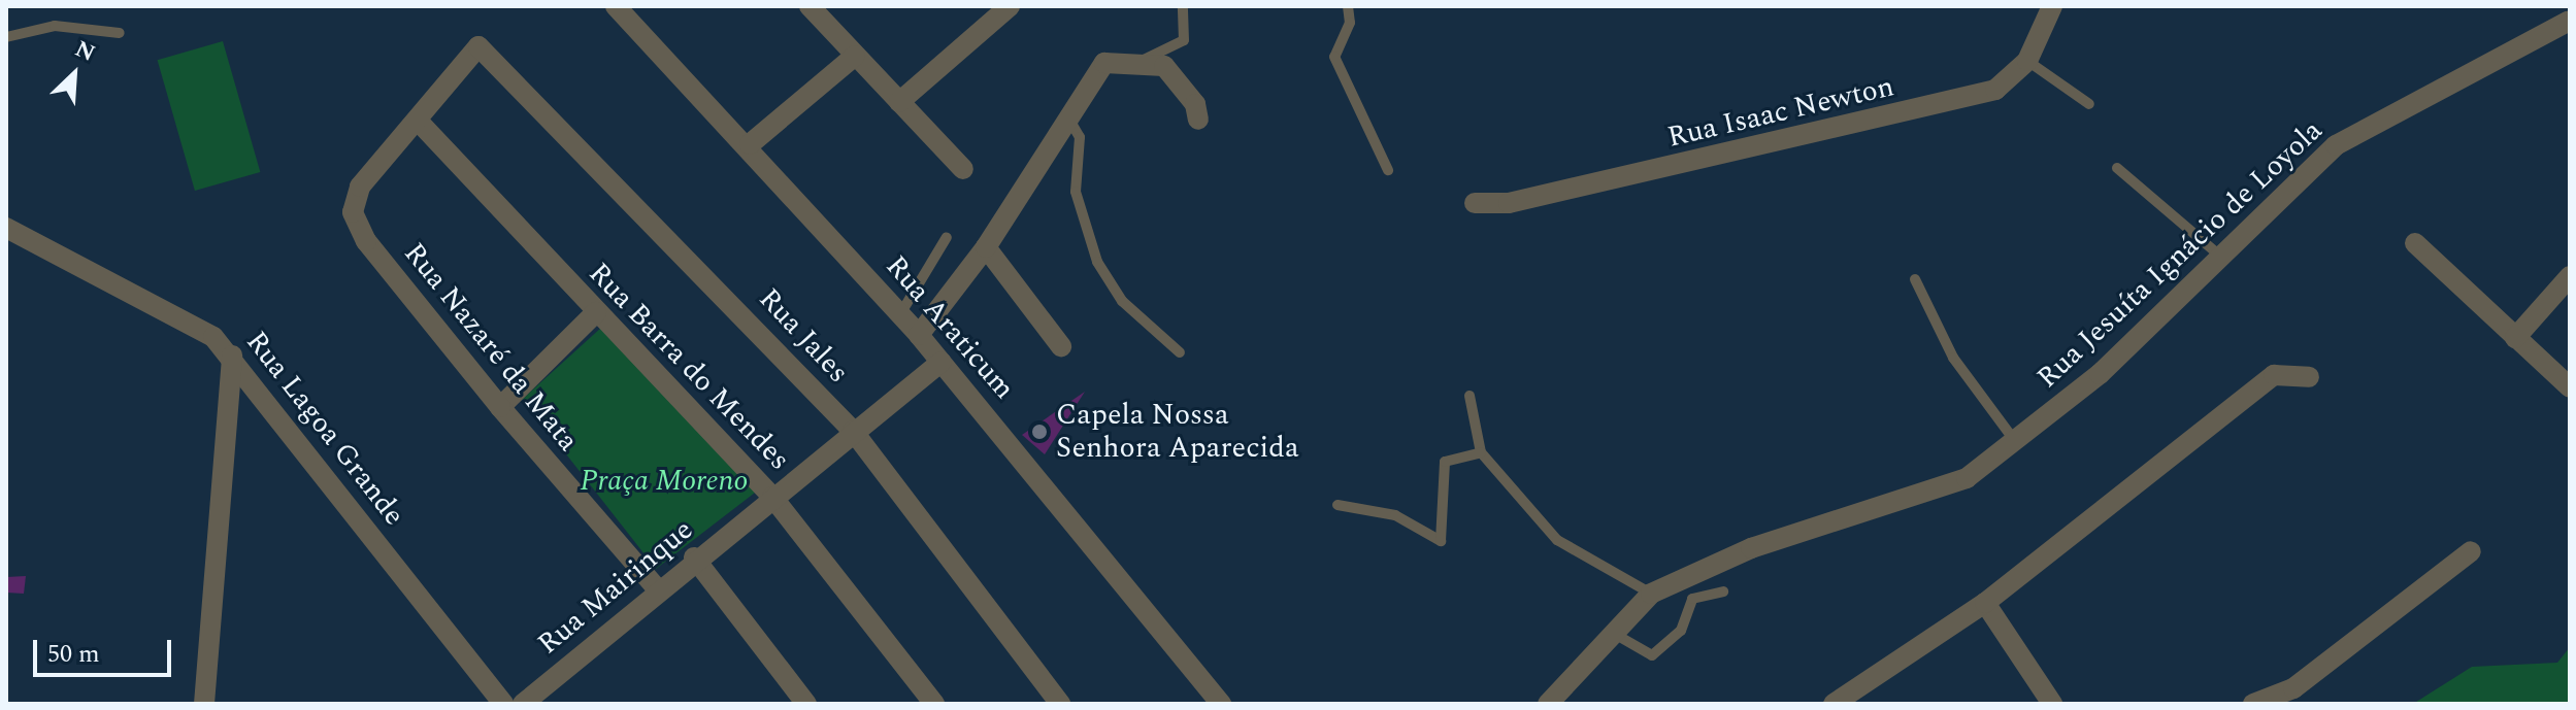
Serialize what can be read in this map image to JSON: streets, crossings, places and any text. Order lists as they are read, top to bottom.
{
  "streets": {
    "street": [
      "Rua Isaac Newton",
      "Rua Jesuíta Ignácio de Loyola",
      "Rua Araticum",
      "Rua Jales",
      "Rua Nazaré da Mata",
      "Rua Barra do Mendes",
      "Rua Lagoa Grande",
      "Rua Mairinque"
    ]
  },
  "crossings": [
    ["Rua Araticum", "Rua Mairinque"],
    ["Rua Jales", "Rua Nazaré da Mata"],
    ["Rua Jales", "Rua Barra do Mendes"],
    ["Rua Jales", "Rua Mairinque"],
    ["Rua Nazaré da Mata", "Rua Barra do Mendes"],
    ["Rua Nazaré da Mata", "Rua Mairinque"],
    ["Rua Barra do Mendes", "Rua Mairinque"]
  ],
  "parks": ["Praça Moreno"],
  "places": ["Capela Nossa Senhora Aparecida"],
  "scale_bar": "50 m",
  "north": "top right"
}
